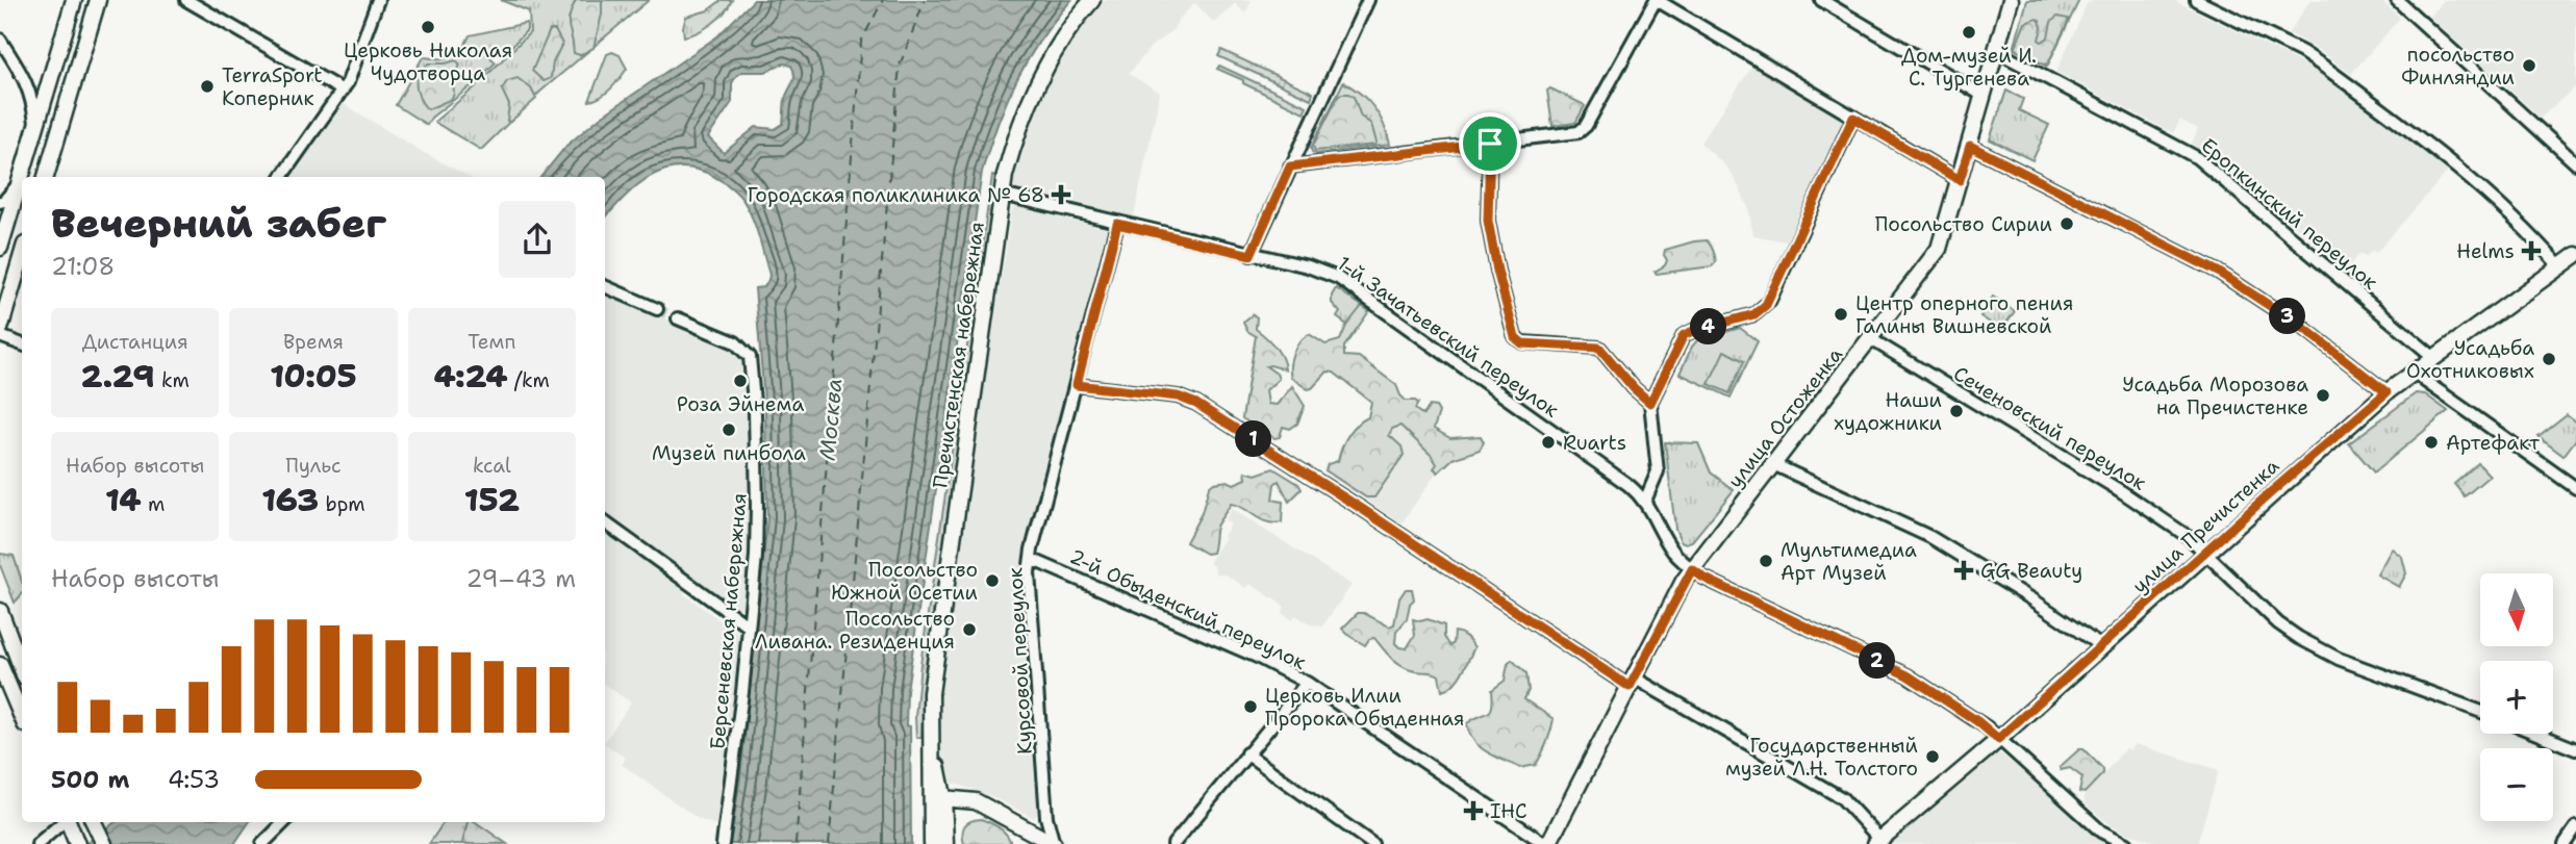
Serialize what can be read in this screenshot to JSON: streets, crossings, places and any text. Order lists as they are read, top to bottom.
{
  "streets": {
    "main road": ["Пречистенская набережная", "улица Остоженка", "улица Пречистенка"],
    "street": [
      "Еропкинский переулок",
      "1-й Зачатьевский переулок",
      "Сеченовский переулок",
      "2-й Обыденский переулок",
      "Берсеневская набережная",
      "Курсовой переулок"
    ]
  },
  "crossings": [
    ["Еропкинский переулок", "улица Остоженка"],
    ["Еропкинский переулок", "улица Пречистенка"],
    ["1-й Зачатьевский переулок", "Пречистенская набережная"],
    ["1-й Зачатьевский переулок", "улица Остоженка"],
    ["1-й Зачатьевский переулок", "улица Пречистенка"],
    ["1-й Зачатьевский переулок", "Курсовой переулок"],
    ["улица Остоженка", "Сеченовский переулок"],
    ["улица Остоженка", "2-й Обыденский переулок"],
    ["Сеченовский переулок", "улица Пречистенка"],
    ["2-й Обыденский переулок", "Курсовой переулок"]
  ],
  "water": ["Москва"],
  "places": {
    "other": [
      "Церковь Николая Чудотворца",
      "Дом-музей И. С. Тургенева",
      "посольство Финляндии",
      "TerraSport Коперник",
      "Посольство Сирии",
      "Центр оперного пения Галины Вишневской",
      "Усадьба Охотниковых",
      "Роза Эйнема",
      "Усадьба Морозова на Пречистенке",
      "Наши художники",
      "Музей пинбола",
      "Ruarts",
      "Артефакт",
      "Мультимедиа Арт Музей",
      "Посольство Южной Осетии",
      "Посольство Ливана. Резиденция",
      "Церковь Илии Пророка Обыденная",
      "Государственный музей Л.Н. Толстого"
    ],
    "health": [
      "Городская поликлиника № 68",
      "Helms",
      "GG Beauty",
      "IHC"
    ]
  },
  "north": "bottom",
  "page": {
    "heading": ["Вечерний забег", "21:08"],
    "pins": [
      "3",
      "4",
      "1",
      "2"
    ],
    "stats": [
      ["Дистанция", "2.29 km"],
      ["Время", "10:05"],
      ["Темп", "4:24 /km"],
      ["Набор высоты", "14 m"],
      ["Пульс", "163 bpm"],
      ["kcal", "152"]
    ],
    "chart": ["Набор высоты", "29–43 m"],
    "map_buttons": ["+", "−"],
    "list": [
      {
        "name": "500 m",
        "note": "4:53"
      }
    ]
  }
}
